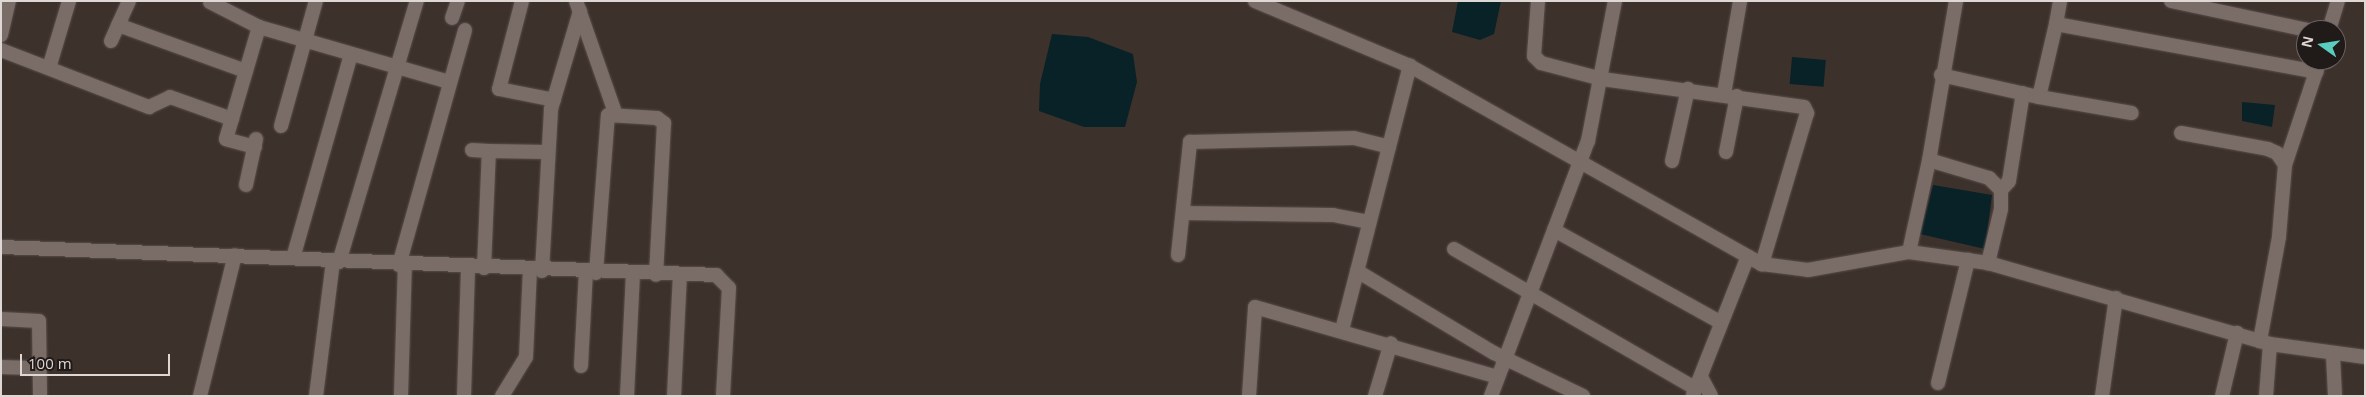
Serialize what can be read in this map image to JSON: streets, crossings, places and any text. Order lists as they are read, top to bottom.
{
  "scale_bar": "100 m",
  "north": "left"
}
